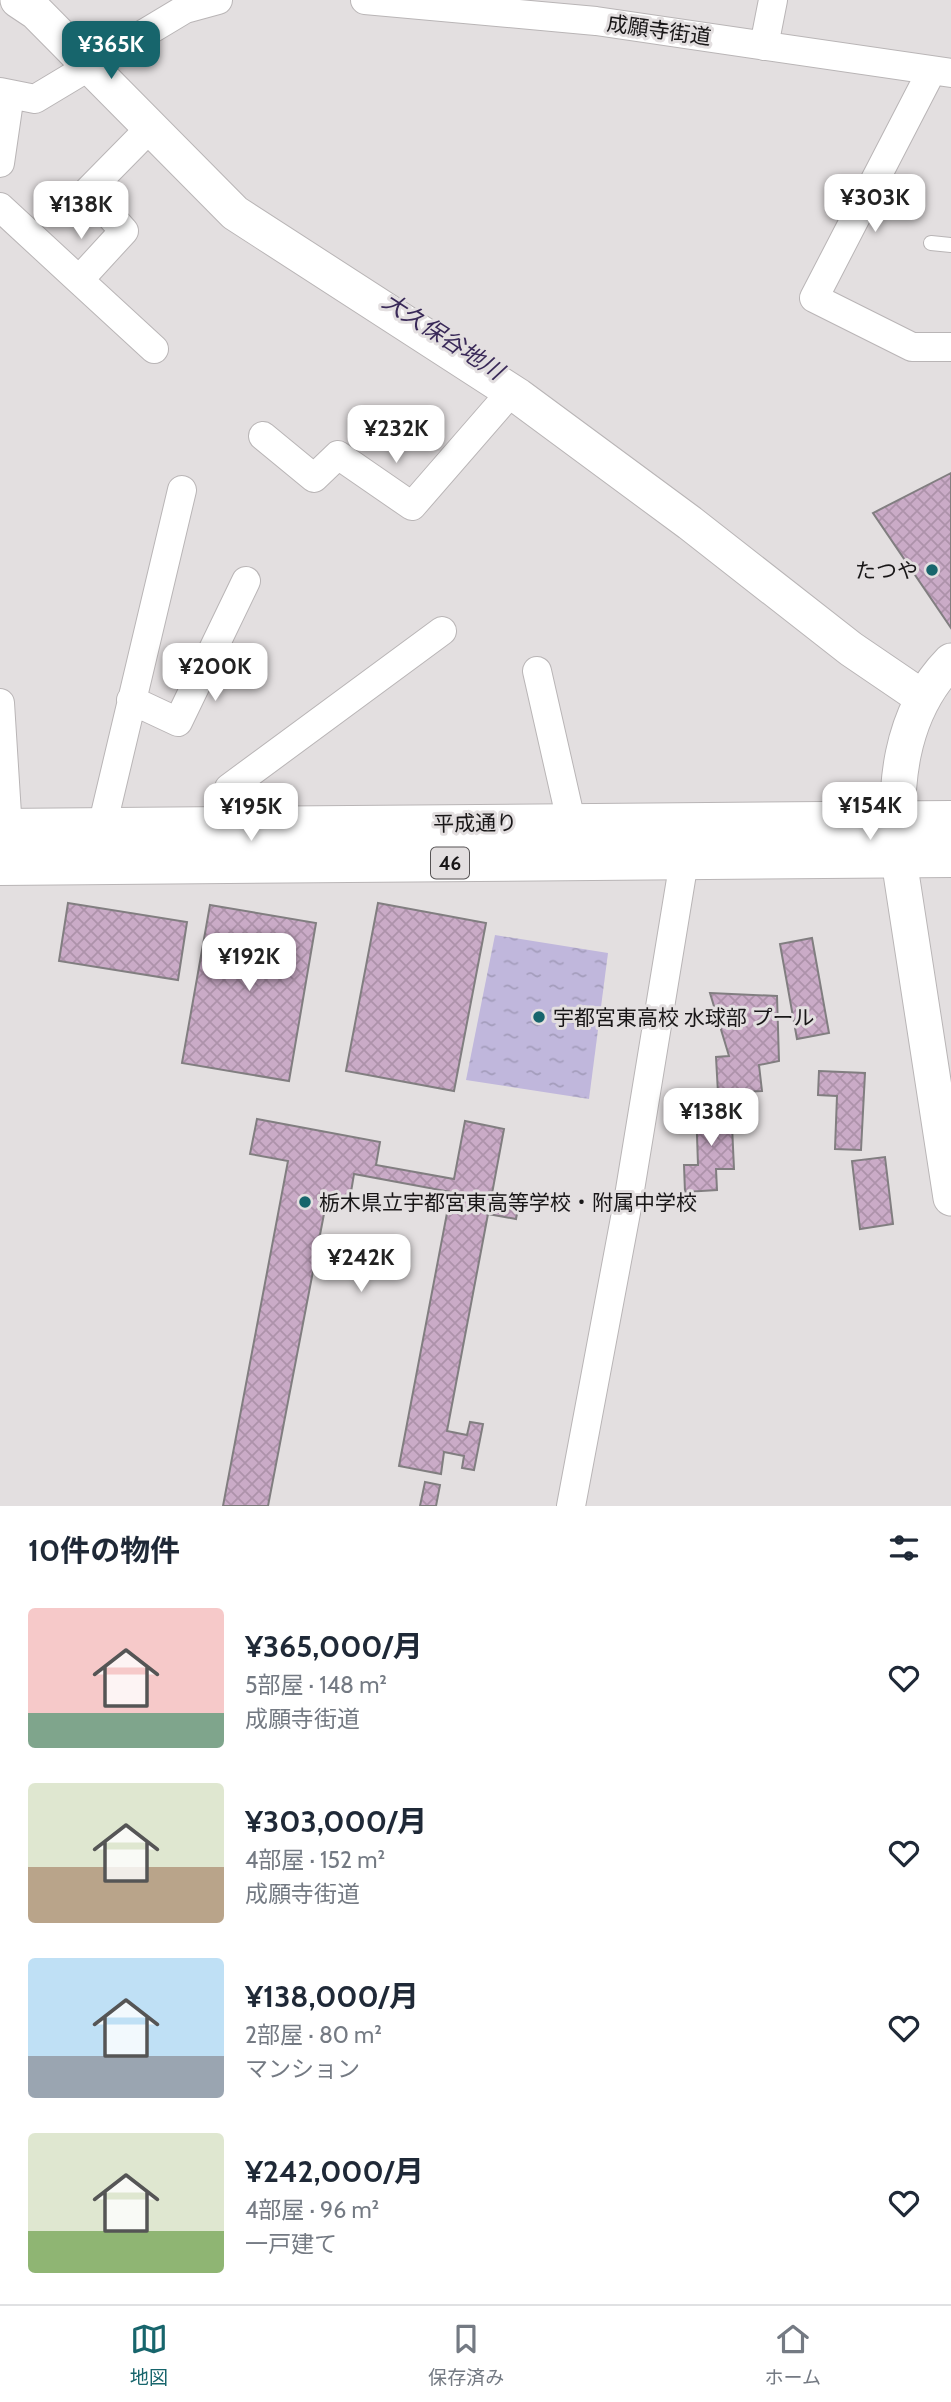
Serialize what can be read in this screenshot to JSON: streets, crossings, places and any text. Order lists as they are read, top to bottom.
{
  "streets": {
    "main road": ["平成通り", "46"],
    "street": ["成願寺街道"]
  },
  "water": ["大久保谷地川"],
  "places": ["たつや", "宇都宮東高校 水球部 プール", "栃木県立宇都宮東高等学校・附属中学校"],
  "page": {
    "price": [
      "¥365K",
      "¥303K",
      "¥138K",
      "¥232K",
      "¥200K",
      "¥154K",
      "¥195K",
      "¥192K",
      "¥138K",
      "¥242K"
    ],
    "heading": "10件の物件",
    "list": [
      {
        "name": "¥365,000/月",
        "note": "5部屋 · 148 m² · 成願寺街道"
      },
      {
        "name": "¥303,000/月",
        "note": "4部屋 · 152 m² · 成願寺街道"
      },
      {
        "name": "¥138,000/月",
        "note": "2部屋 · 80 m² · マンション"
      },
      {
        "name": "¥242,000/月",
        "note": "4部屋 · 96 m² · 一戸建て"
      }
    ],
    "tabs": ["地図", "保存済み", "ホーム"]
  }
}
